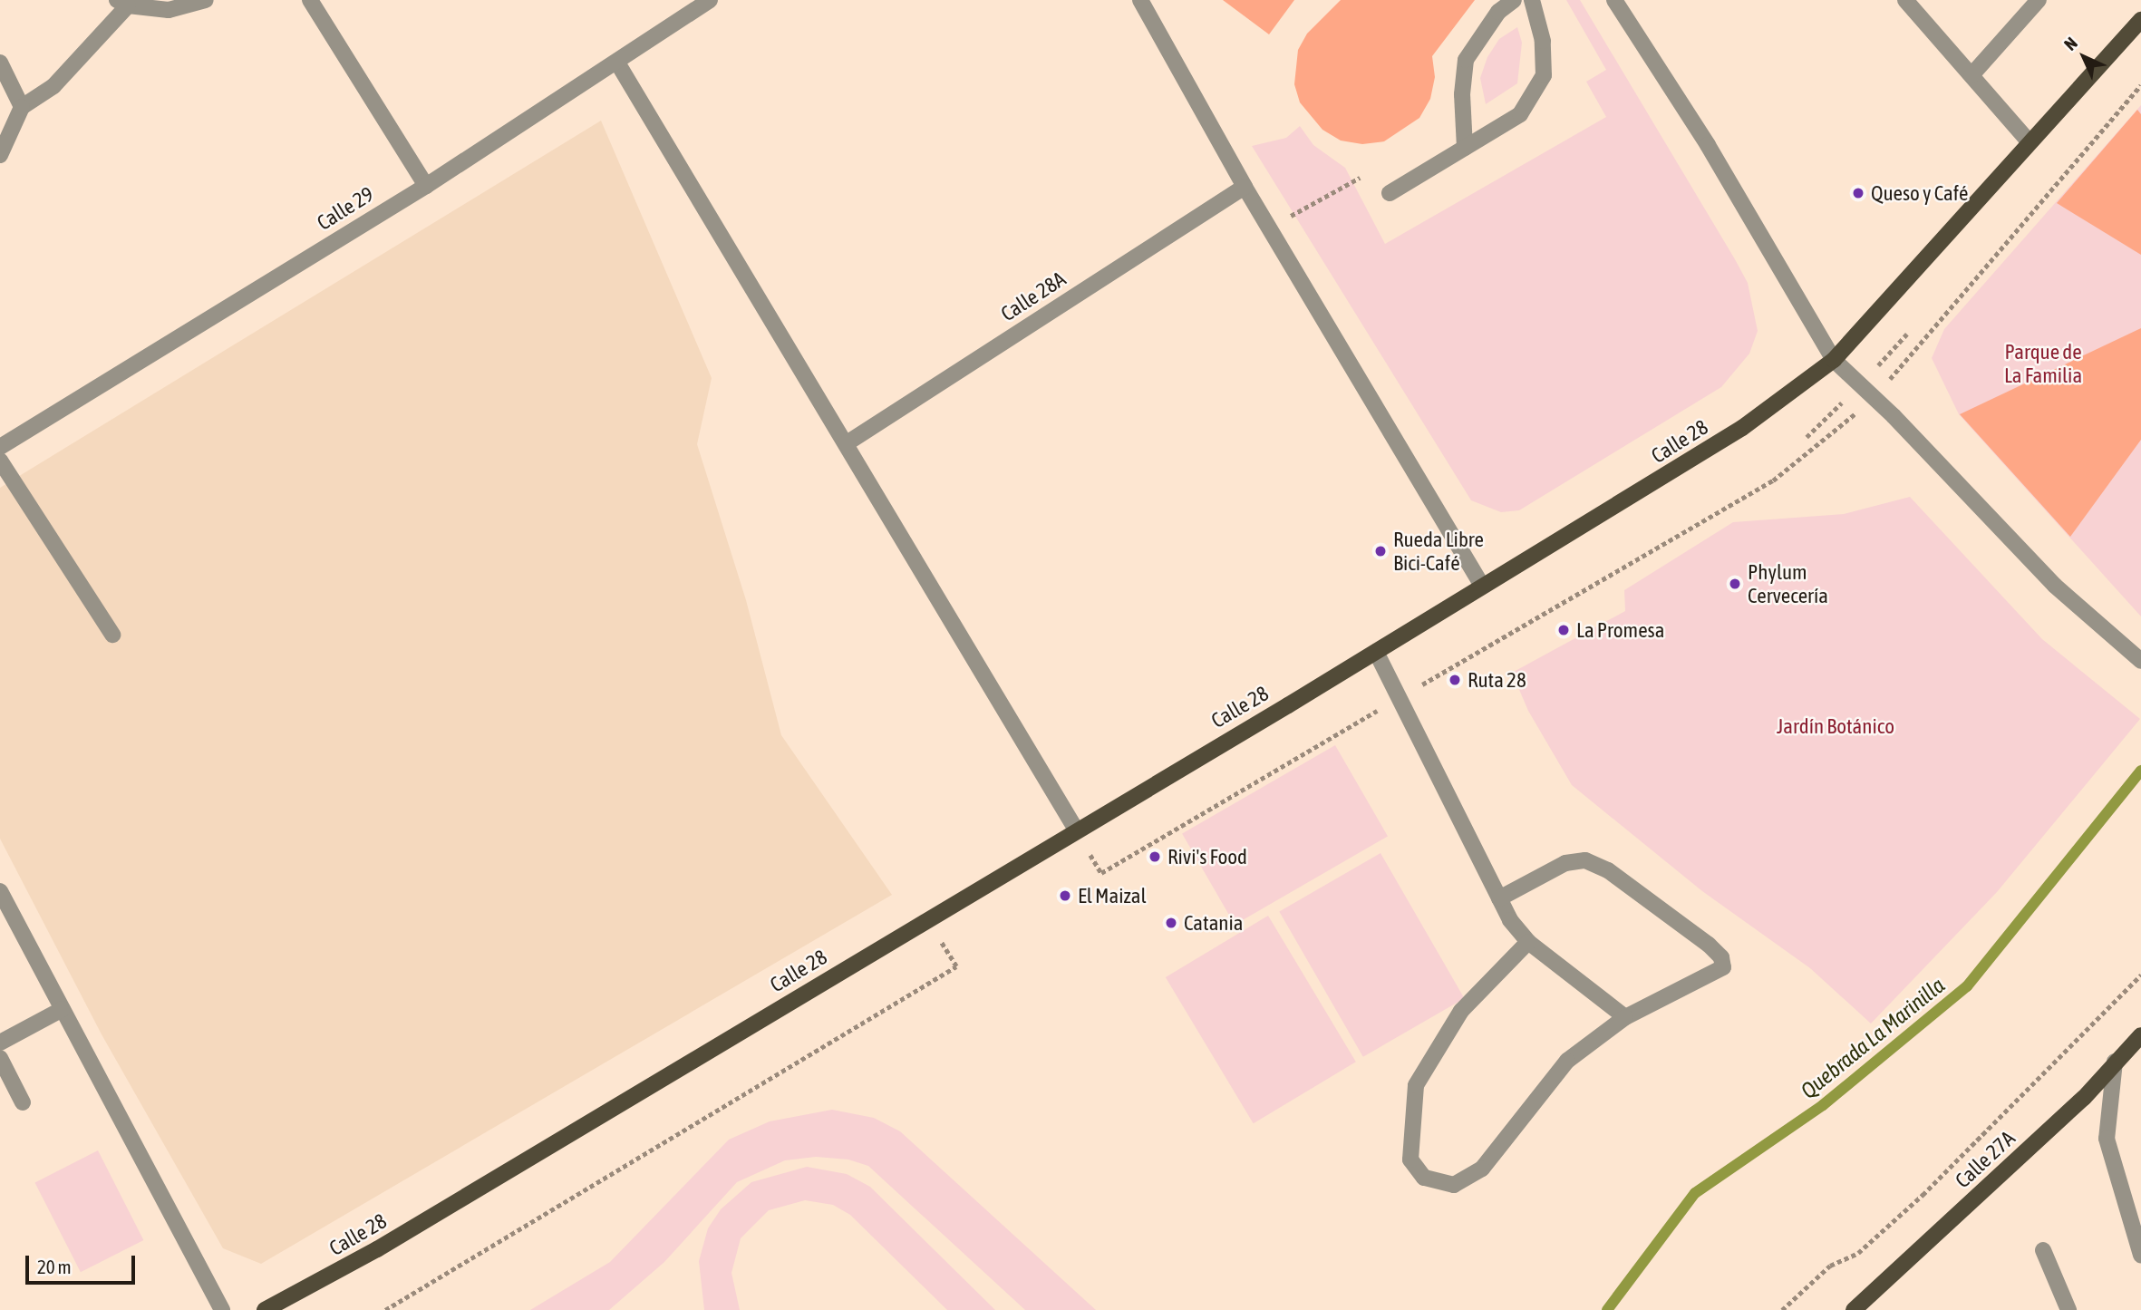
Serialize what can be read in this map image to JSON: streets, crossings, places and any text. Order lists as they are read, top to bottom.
{
  "streets": {
    "main road": ["Calle 28", "Calle 27A"],
    "street": ["Calle 29", "Calle 28A"]
  },
  "water": ["Quebrada La Marinilla"],
  "parks": ["Parque de La Familia", "Jardín Botánico"],
  "places": [
    "Queso y Café",
    "Rueda Libre Bici-Café",
    "Phylum Cervecería",
    "La Promesa",
    "Ruta 28",
    "Rivi's Food",
    "El Maizal",
    "Catania"
  ],
  "scale_bar": "20 m",
  "north": "top left"
}
